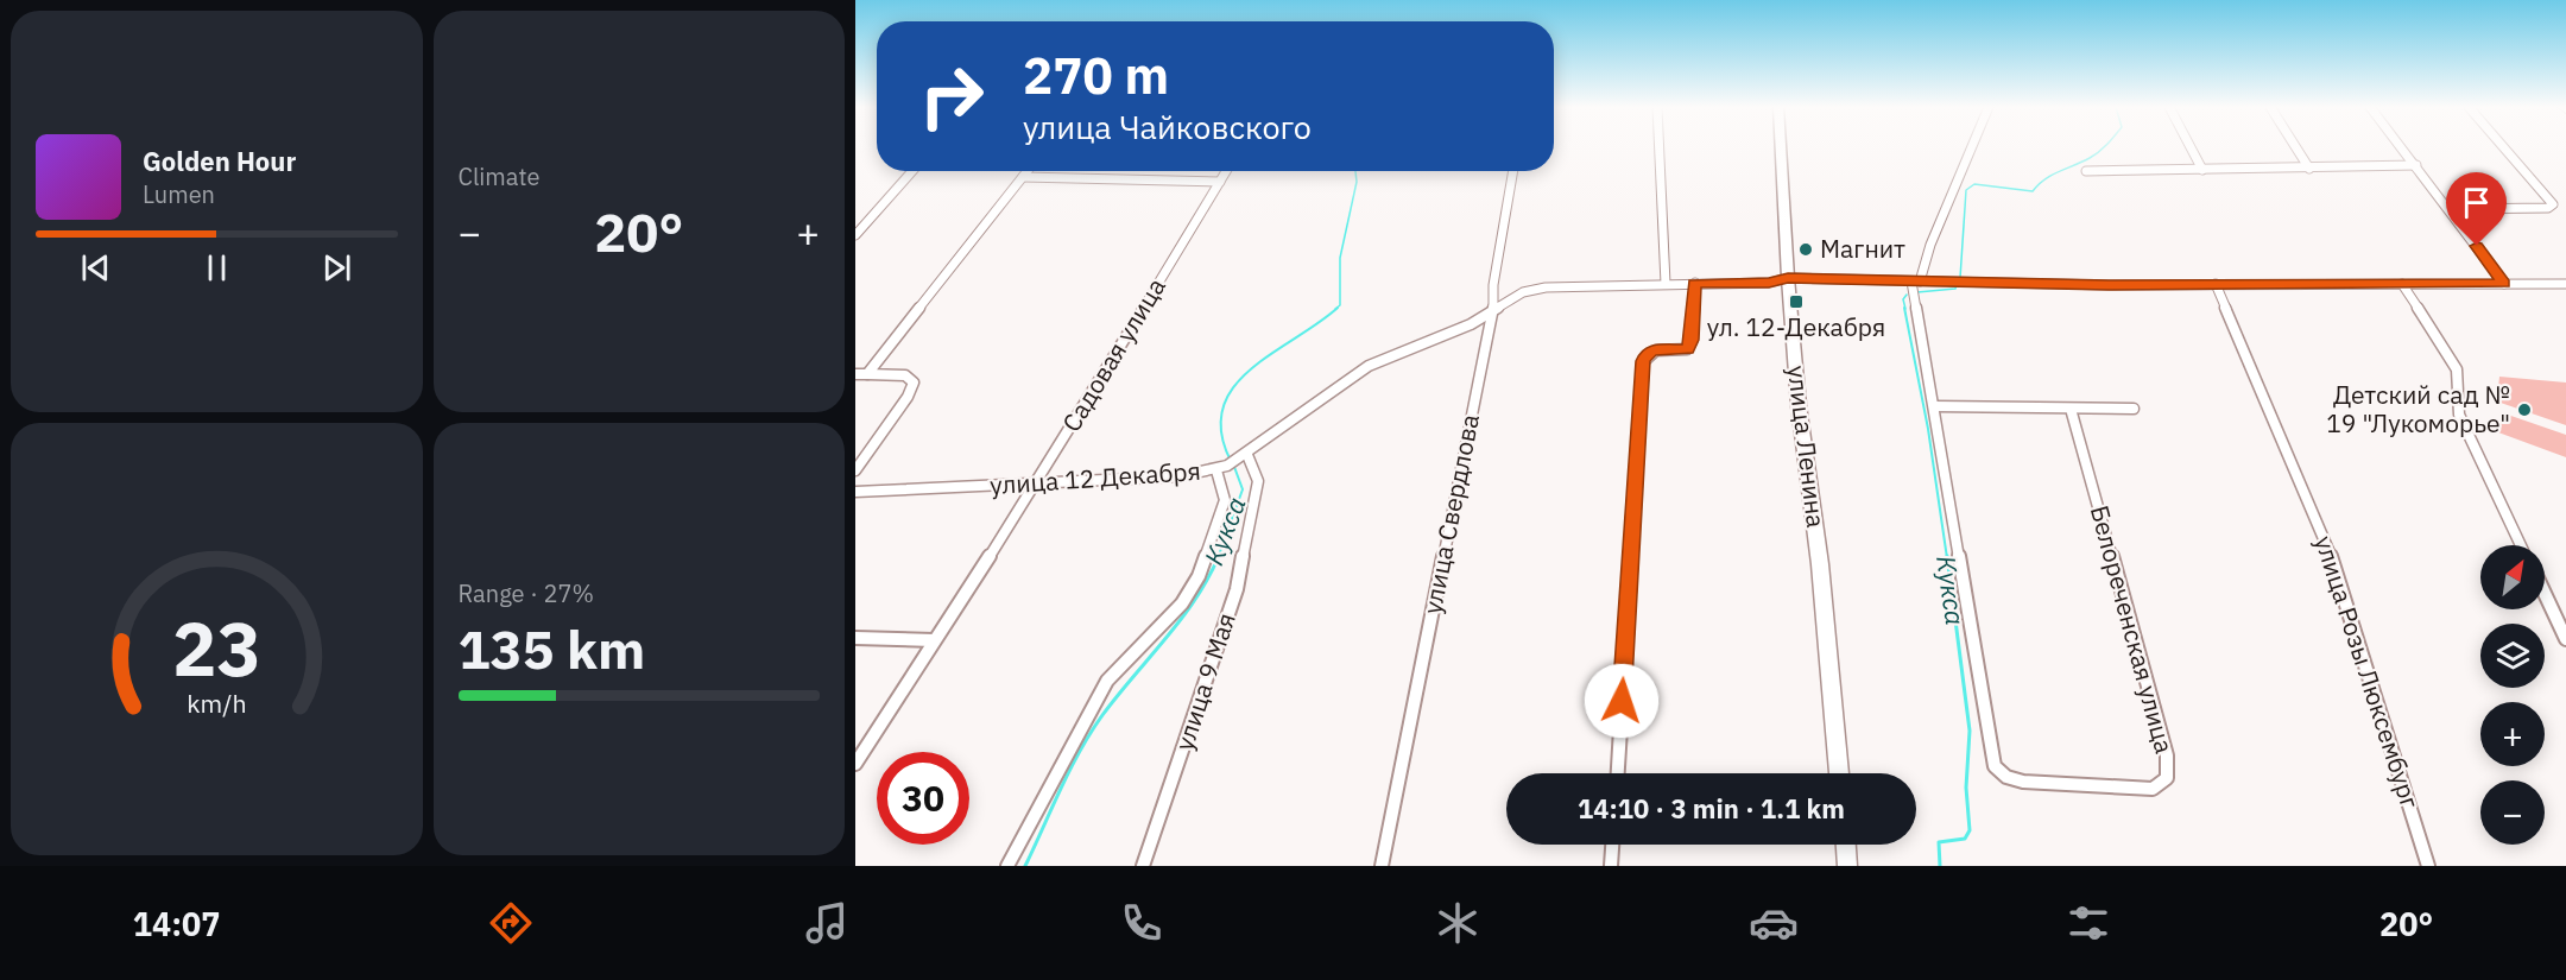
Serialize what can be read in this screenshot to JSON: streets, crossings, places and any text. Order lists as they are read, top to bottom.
{
  "streets": {
    "street": [
      "Садовая улица",
      "улица Ленина",
      "улица 12 Декабря",
      "улица Свердлова",
      "Белореченская улица",
      "улица Розы Люксембург",
      "улица 9 Мая"
    ]
  },
  "crossings": [
    ["Садовая улица", "улица 12 Декабря"],
    ["улица Ленина", "улица 12 Декабря"],
    ["улица 12 Декабря", "улица Свердлова"],
    ["улица 12 Декабря", "Белореченская улица"],
    ["улица 12 Декабря", "улица Розы Люксембург"],
    ["улица 12 Декабря", "улица 9 Мая"]
  ],
  "water": ["Кукса"],
  "places": {
    "other": ["Магнит", "Детский сад № 19 \"Лукоморье\""],
    "transit": ["ул. 12-Декабря"]
  },
  "north": "top right",
  "page": {
    "tile": [
      "Climate",
      ["Range · 27%", "135 km"]
    ],
    "turn": ["270 m", "улица Чайковского"],
    "song": ["Golden Hour", "Lumen"],
    "heat": ["−", "20°", "+"],
    "map_buttons": ["+", "−"],
    "limit": "30",
    "trip": "14:10 · 3 min · 1.1 km",
    "tabs": ["14:07", "20°"],
    "gauge": ["23", "km/h"]
  }
}
